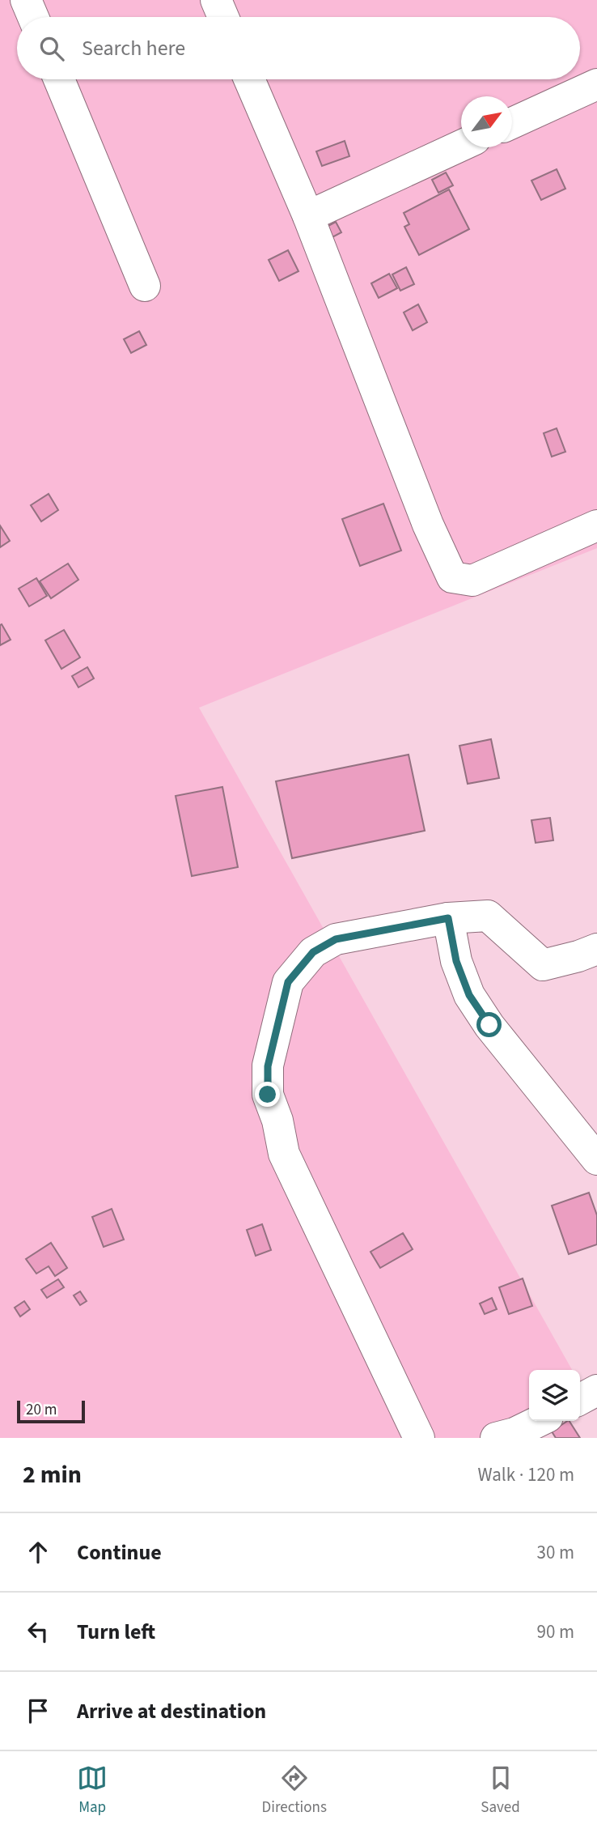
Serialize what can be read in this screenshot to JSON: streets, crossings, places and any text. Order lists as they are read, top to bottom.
{
  "scale_bar": "20 m",
  "north": "top right",
  "page": {
    "search": "Search here",
    "scale": "20 m",
    "heading": ["2 min", "Walk · 120 m"],
    "list": [
      ["Continue", "30 m"],
      ["Turn left", "90 m"],
      "Arrive at destination"
    ],
    "nav": ["Map", "Directions", "Saved"]
  }
}
